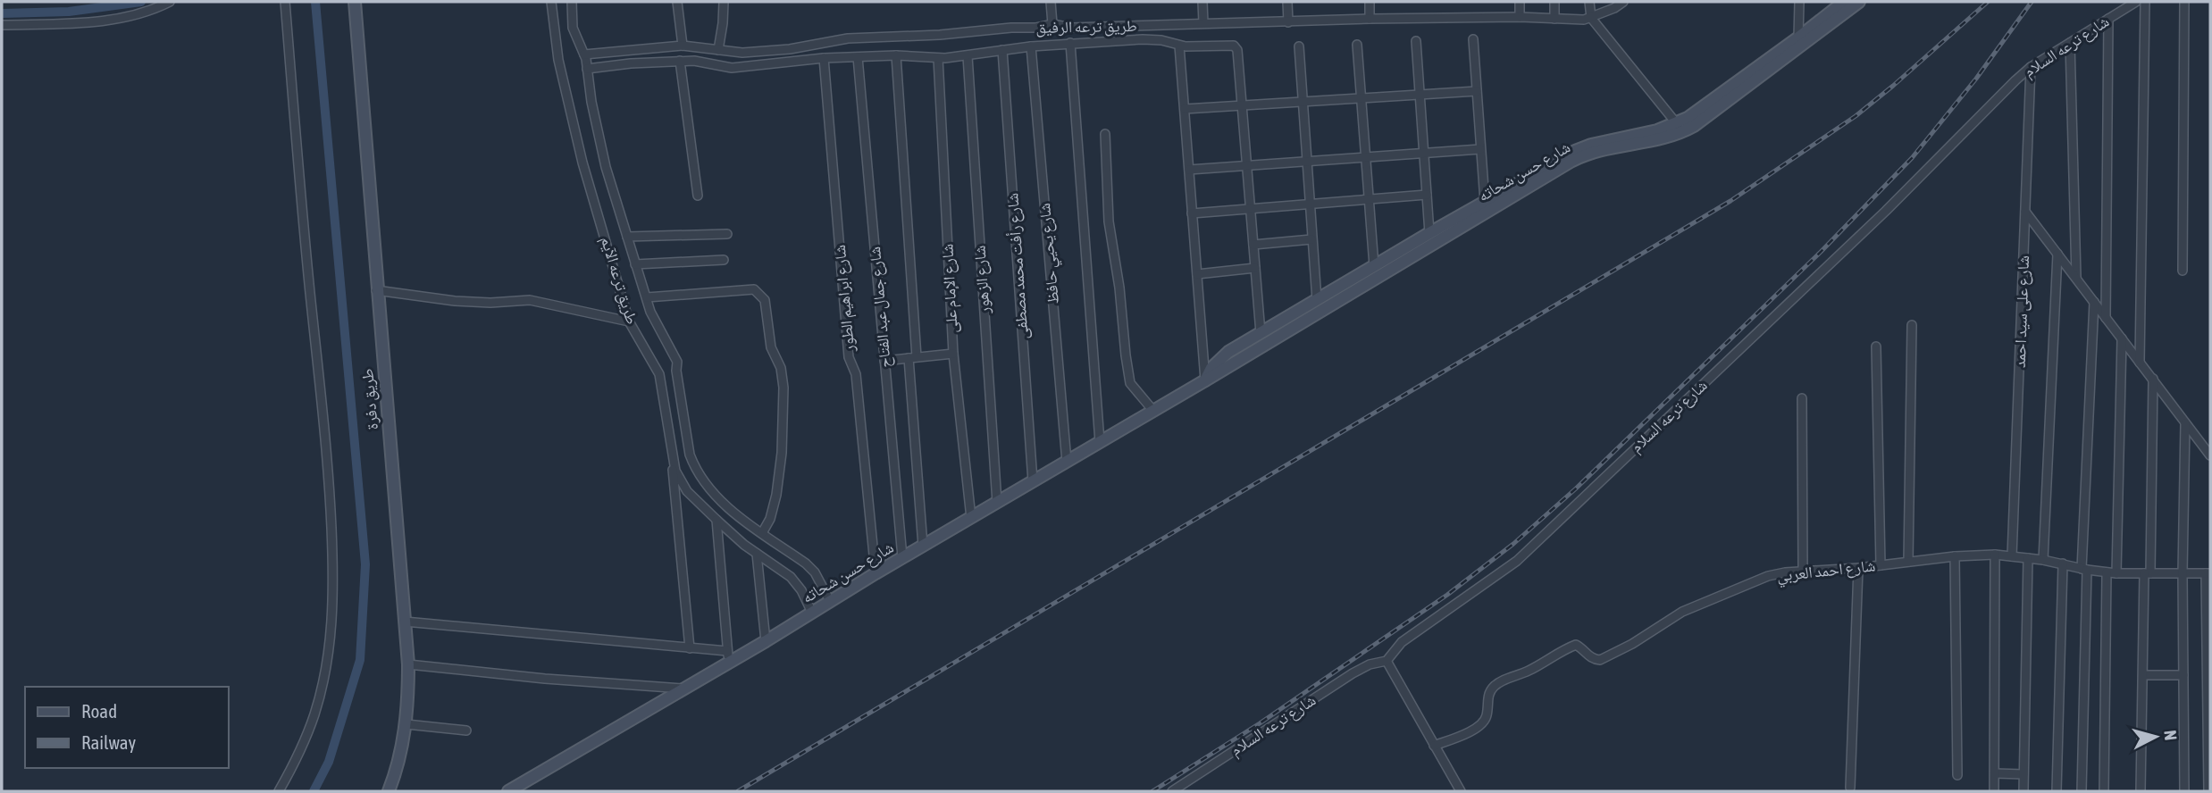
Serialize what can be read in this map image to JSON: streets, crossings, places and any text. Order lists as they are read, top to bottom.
{
  "streets": {
    "main road": ["شارع حسن شحاته", "طريق دفرة"],
    "street": [
      "طريق ترعه الرفيق",
      "شارع ترعه السلام",
      "شارع يحيي حافظ",
      "شارع رأفت محمد مصطفى",
      "شارع الزهور",
      "طريق ترعه الآيم",
      "شارع الإمام على",
      "شارع ابراهيم الطور",
      "شارع جمال عبد الفتاح",
      "شارع على سيد احمد",
      "شارع احمد العربي"
    ]
  },
  "crossings": [
    ["طريق ترعه الرفيق", "شارع يحيي حافظ"],
    ["طريق ترعه الرفيق", "شارع رأفت محمد مصطفى"],
    ["طريق ترعه الرفيق", "شارع الزهور"],
    ["طريق ترعه الرفيق", "طريق ترعه الآيم"],
    ["طريق ترعه الرفيق", "شارع الإمام على"],
    ["طريق ترعه الرفيق", "شارع ابراهيم الطور"],
    ["طريق ترعه الرفيق", "شارع جمال عبد الفتاح"],
    ["شارع ترعه السلام", "شارع على سيد احمد"],
    ["شارع حسن شحاته", "شارع يحيي حافظ"],
    ["شارع حسن شحاته", "شارع رأفت محمد مصطفى"],
    ["شارع حسن شحاته", "شارع الزهور"],
    ["شارع حسن شحاته", "طريق ترعه الآيم"],
    ["شارع حسن شحاته", "شارع الإمام على"],
    ["شارع حسن شحاته", "شارع ابراهيم الطور"],
    ["شارع حسن شحاته", "شارع جمال عبد الفتاح"],
    ["شارع على سيد احمد", "شارع احمد العربي"]
  ],
  "legend": ["Road", "Railway"],
  "north": "right"
}
